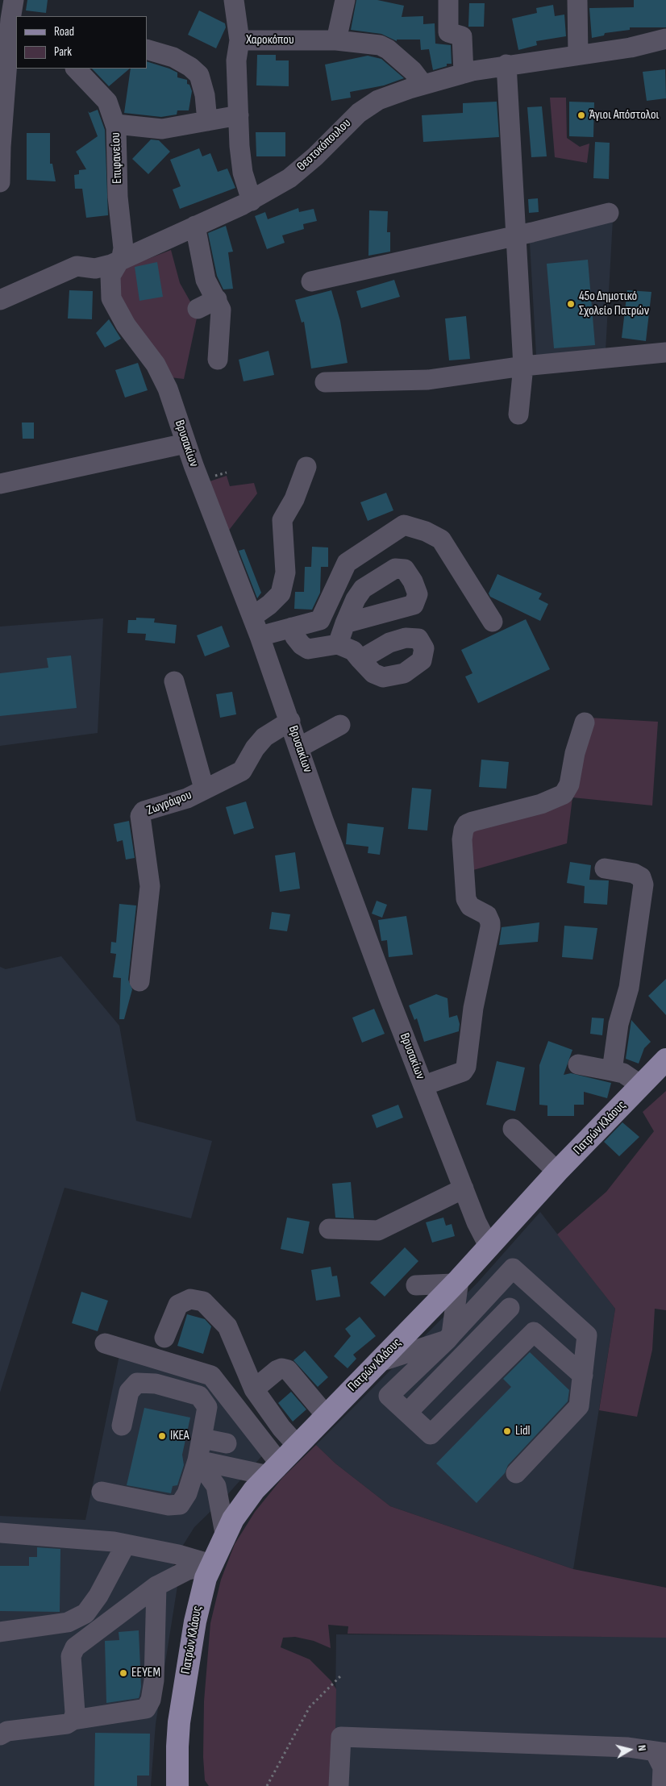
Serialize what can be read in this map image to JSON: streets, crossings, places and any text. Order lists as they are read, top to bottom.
{
  "streets": {
    "main road": ["Πατρών Κλάους"],
    "street": [
      "Χαροκόπου",
      "Θεοτοκόπουλου",
      "Επιφανείου",
      "Βρυσακίων",
      "Ζωγράφου"
    ]
  },
  "crossings": [
    ["Χαροκόπου", "Θεοτοκόπουλου"],
    ["Θεοτοκόπουλου", "Επιφανείου"],
    ["Θεοτοκόπουλου", "Βρυσακίων"],
    ["Επιφανείου", "Βρυσακίων"],
    ["Βρυσακίων", "Ζωγράφου"],
    ["Βρυσακίων", "Πατρών Κλάους"]
  ],
  "places": [
    "Άγιοι Απόστολοι",
    "45ο Δημοτικό Σχολείο Πατρών",
    "Lidl",
    "IKEA",
    "EEYEM"
  ],
  "legend": ["Road", "Park"],
  "north": "right"
}
